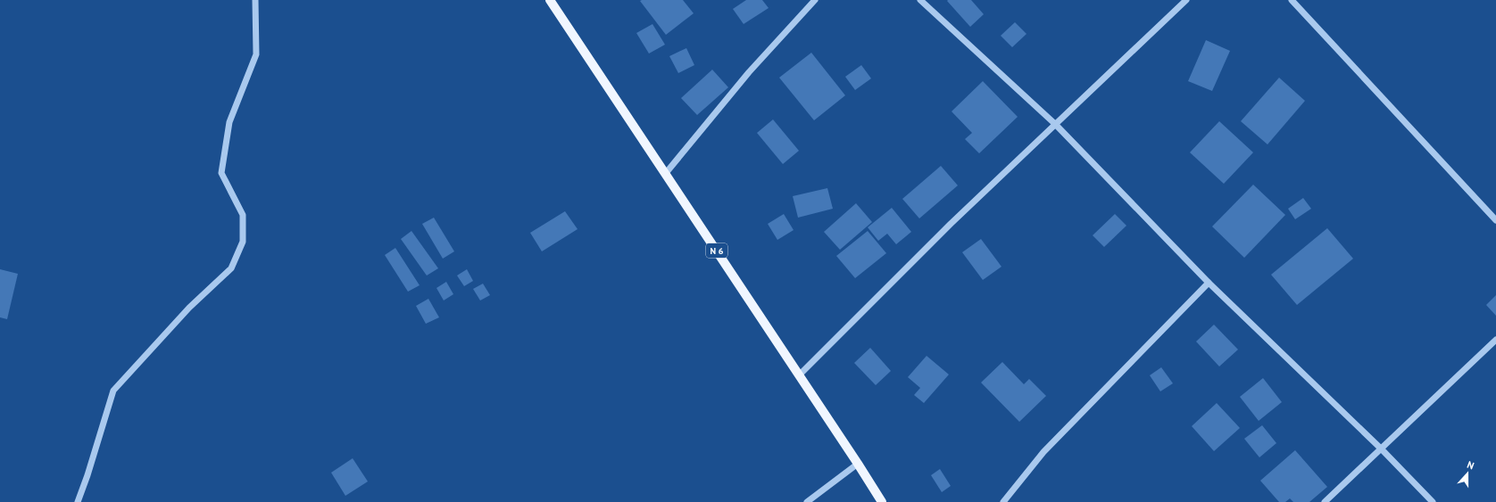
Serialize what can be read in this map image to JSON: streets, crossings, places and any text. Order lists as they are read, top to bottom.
{
  "streets": {
    "main road": ["N 6"]
  },
  "north": "top"
}
